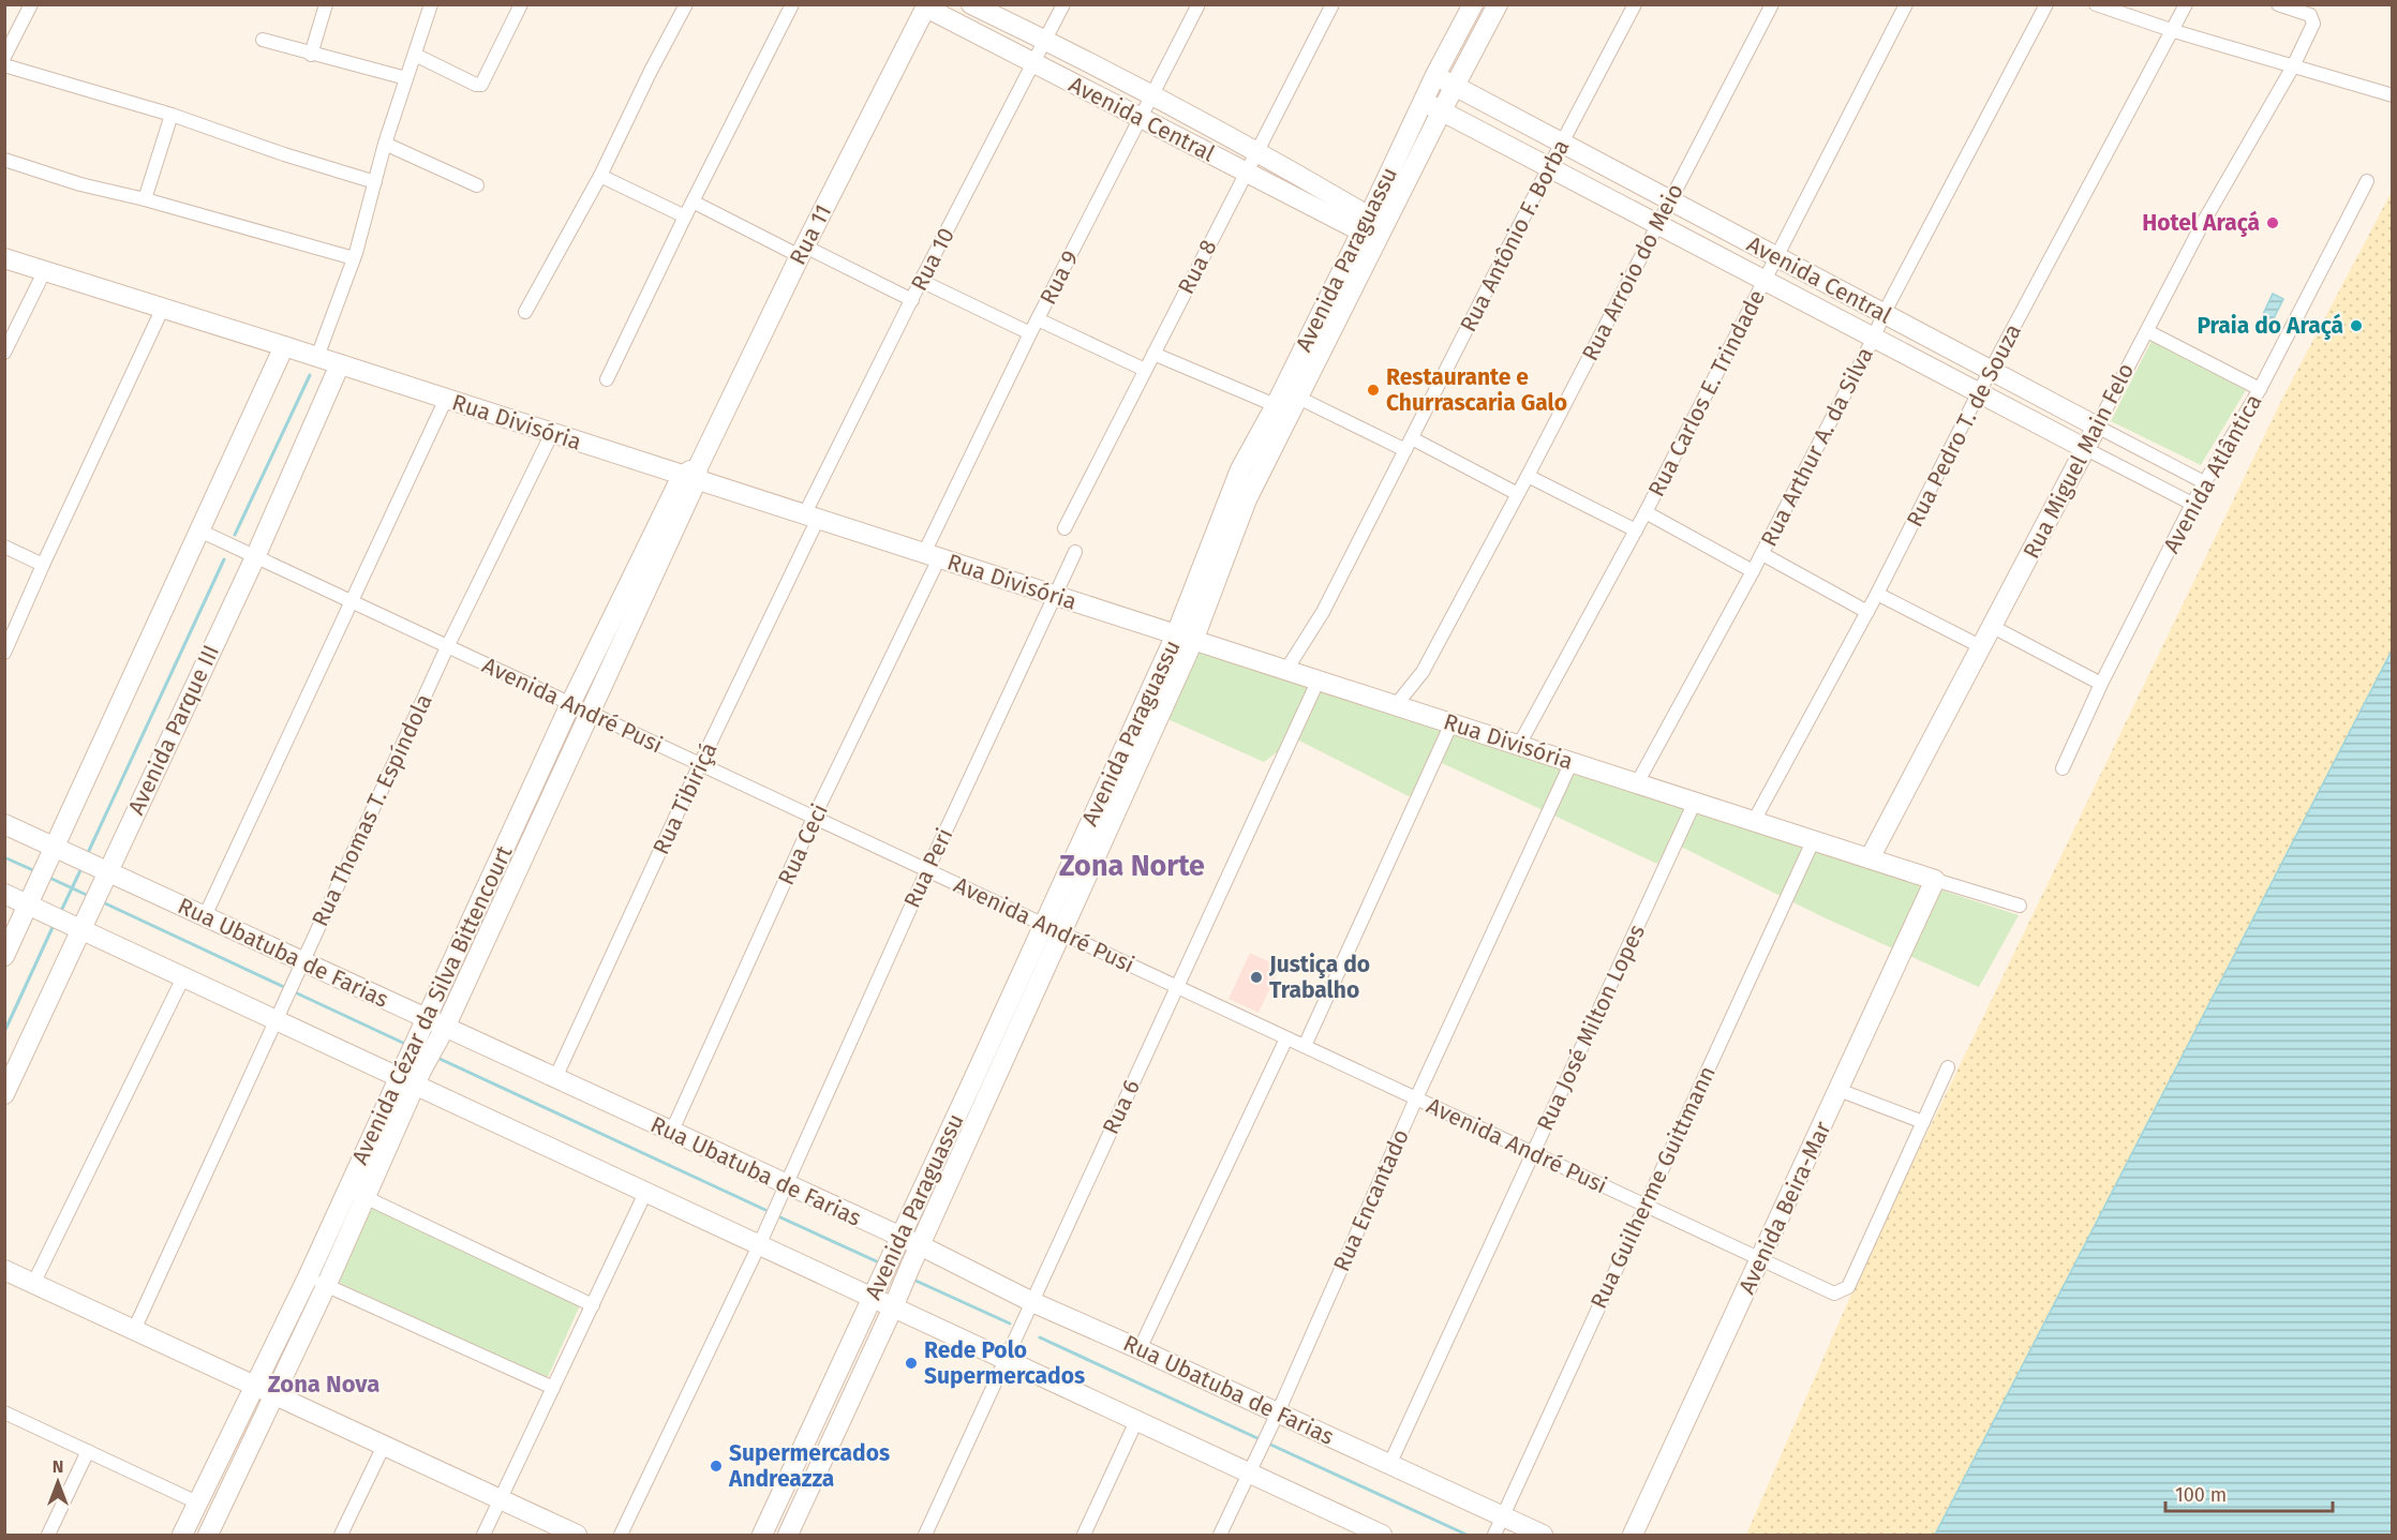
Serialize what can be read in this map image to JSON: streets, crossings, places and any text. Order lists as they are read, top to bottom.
{
  "streets": {
    "street": [
      "Avenida Central",
      "Rua 11",
      "Rua Antônio F. Borba",
      "Rua 10",
      "Avenida Paraguassu",
      "Rua 8",
      "Rua Arroio do Meio",
      "Rua 9",
      "Rua Carlos E. Trindade",
      "Rua Divisória",
      "Rua Pedro T. de Souza",
      "Rua Arthur A. da Silva",
      "Rua Miguel Main Felo",
      "Avenida Atlântica",
      "Avenida André Pusi",
      "Avenida Parque III",
      "Rua Tibiriçá",
      "Rua Thomas T. Espíndola",
      "Rua Ceci",
      "Rua Peri",
      "Rua Ubatuba de Farias",
      "Avenida Cézar da Silva Bittencourt",
      "Rua José Milton Lopes",
      "Rua 6",
      "Rua Guilherme Guittmann",
      "Rua Encantado",
      "Avenida Beira-Mar"
    ]
  },
  "crossings": [
    ["Avenida Central", "Rua 11"],
    ["Avenida Central", "Rua Antônio F. Borba"],
    ["Avenida Central", "Rua 10"],
    ["Avenida Central", "Avenida Paraguassu"],
    ["Avenida Central", "Rua 8"],
    ["Avenida Central", "Rua Arroio do Meio"],
    ["Avenida Central", "Rua 9"],
    ["Avenida Central", "Rua Carlos E. Trindade"],
    ["Avenida Central", "Rua Pedro T. de Souza"],
    ["Avenida Central", "Rua Arthur A. da Silva"],
    ["Avenida Central", "Rua Miguel Main Felo"],
    ["Avenida Central", "Avenida Atlântica"],
    ["Rua 11", "Rua Divisória"],
    ["Rua 11", "Avenida Cézar da Silva Bittencourt"],
    ["Rua Antônio F. Borba", "Rua Divisória"],
    ["Rua 10", "Rua Divisória"],
    ["Rua 10", "Rua Tibiriçá"],
    ["Avenida Paraguassu", "Rua Divisória"],
    ["Avenida Paraguassu", "Avenida André Pusi"],
    ["Avenida Paraguassu", "Rua Ubatuba de Farias"],
    ["Rua Arroio do Meio", "Rua Divisória"],
    ["Rua 9", "Rua Divisória"],
    ["Rua 9", "Rua Ceci"],
    ["Rua Carlos E. Trindade", "Rua Divisória"],
    ["Rua Divisória", "Rua Pedro T. de Souza"],
    ["Rua Divisória", "Rua Arthur A. da Silva"],
    ["Rua Divisória", "Rua Miguel Main Felo"],
    ["Rua Divisória", "Avenida Parque III"],
    ["Rua Divisória", "Rua Tibiriçá"],
    ["Rua Divisória", "Rua Thomas T. Espíndola"],
    ["Rua Divisória", "Rua Ceci"],
    ["Rua Divisória", "Rua Peri"],
    ["Rua Divisória", "Avenida Cézar da Silva Bittencourt"],
    ["Rua Divisória", "Rua José Milton Lopes"],
    ["Rua Divisória", "Rua 6"],
    ["Rua Divisória", "Rua Guilherme Guittmann"],
    ["Rua Divisória", "Rua Encantado"],
    ["Rua Divisória", "Avenida Beira-Mar"],
    ["Avenida André Pusi", "Avenida Parque III"],
    ["Avenida André Pusi", "Rua Tibiriçá"],
    ["Avenida André Pusi", "Rua Thomas T. Espíndola"],
    ["Avenida André Pusi", "Rua Ceci"],
    ["Avenida André Pusi", "Rua Peri"],
    ["Avenida André Pusi", "Avenida Cézar da Silva Bittencourt"],
    ["Avenida André Pusi", "Rua José Milton Lopes"],
    ["Avenida André Pusi", "Rua 6"],
    ["Avenida André Pusi", "Rua Guilherme Guittmann"],
    ["Avenida André Pusi", "Rua Encantado"],
    ["Avenida André Pusi", "Avenida Beira-Mar"],
    ["Avenida Parque III", "Rua Ubatuba de Farias"],
    ["Rua Tibiriçá", "Rua Ubatuba de Farias"],
    ["Rua Thomas T. Espíndola", "Rua Ubatuba de Farias"],
    ["Rua Ceci", "Rua Ubatuba de Farias"],
    ["Rua Peri", "Rua Ubatuba de Farias"],
    ["Rua Ubatuba de Farias", "Avenida Cézar da Silva Bittencourt"],
    ["Rua Ubatuba de Farias", "Rua José Milton Lopes"],
    ["Rua Ubatuba de Farias", "Rua 6"],
    ["Rua Ubatuba de Farias", "Rua Guilherme Guittmann"],
    ["Rua Ubatuba de Farias", "Rua Encantado"]
  ],
  "districts": ["Zona Norte", "Zona Nova"],
  "places": [
    "Hotel Araçá",
    "Praia do Araçá",
    "Restaurante e Churrascaria Galo",
    "Justiça do Trabalho",
    "Rede Polo Supermercados",
    "Supermercados Andreazza"
  ],
  "scale_bar": "100 m",
  "north": "top"
}
